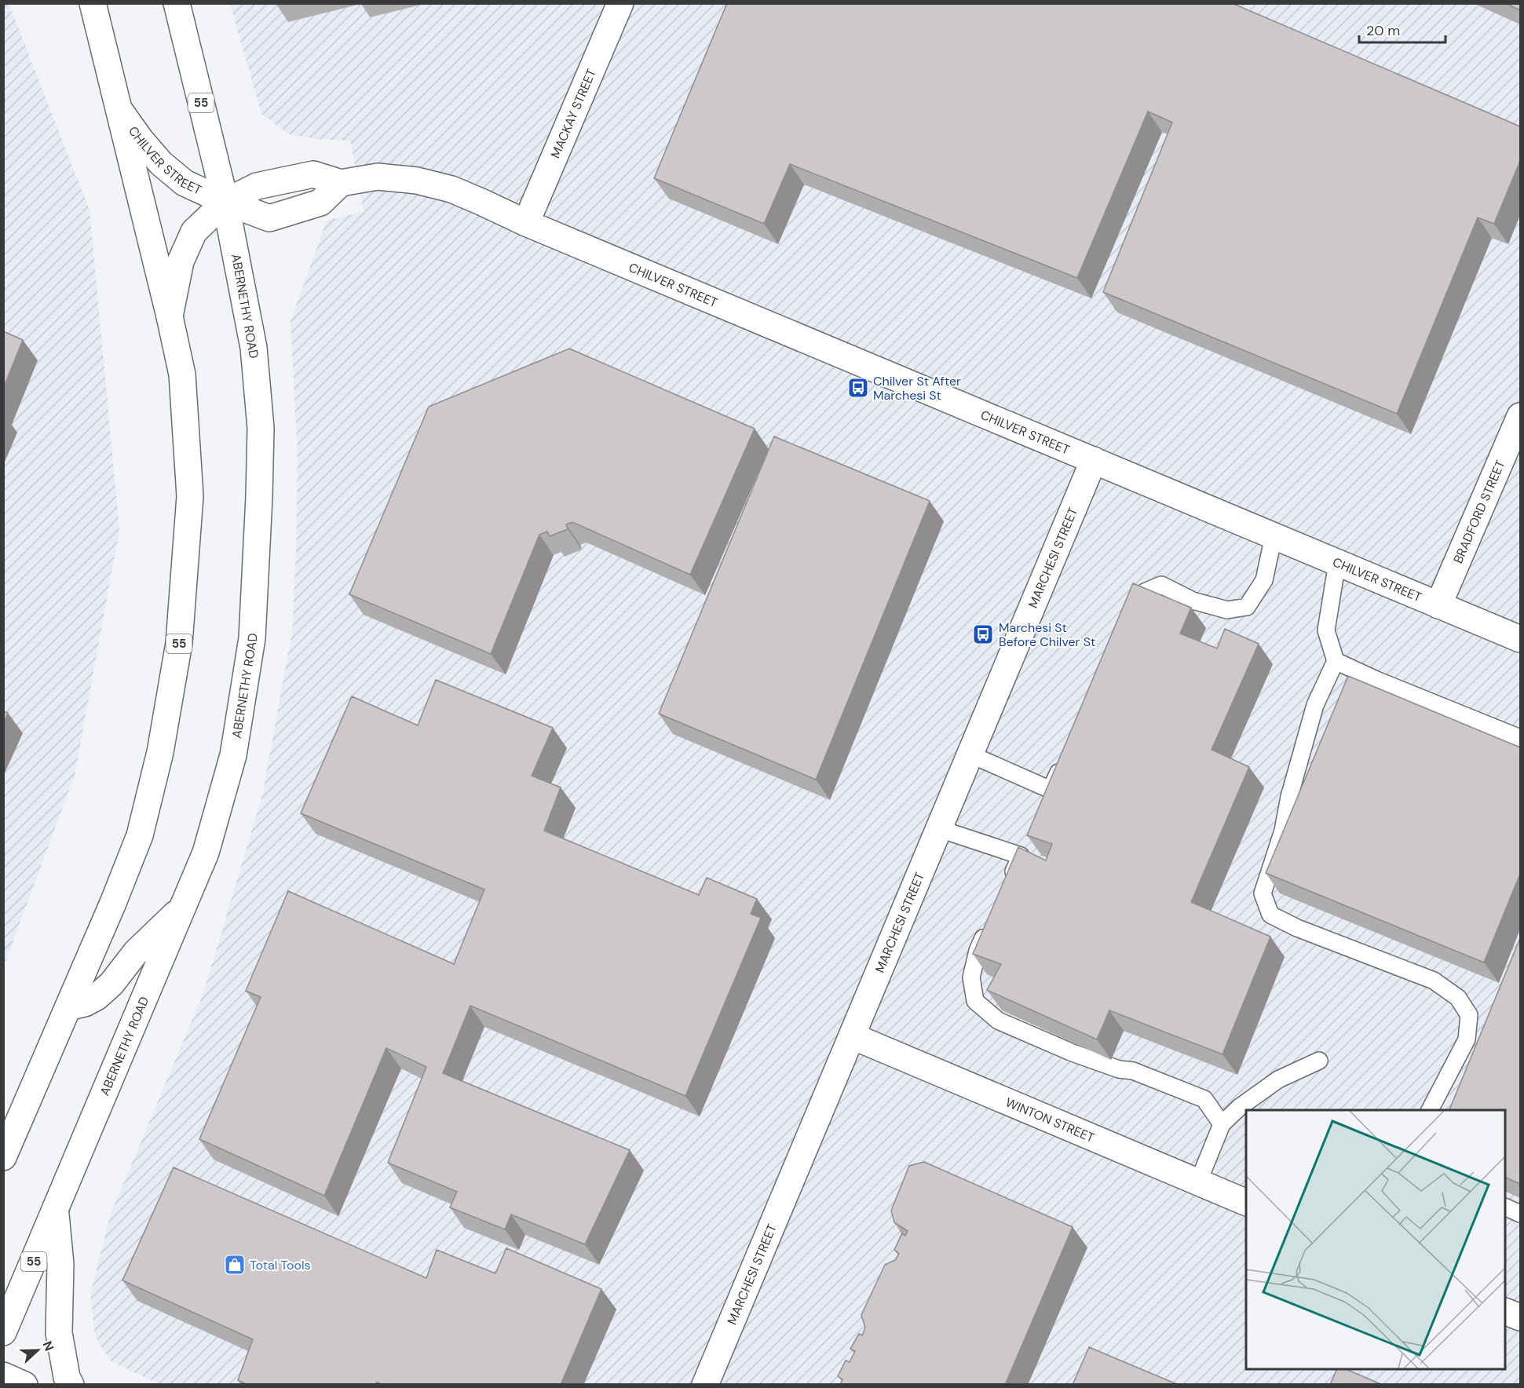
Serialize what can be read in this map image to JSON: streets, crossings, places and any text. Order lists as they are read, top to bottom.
{
  "streets": {
    "street": [
      "55",
      "MACKAY STREET",
      "CHILVER STREET",
      "ABERNETHY ROAD",
      "BRADFORD STREET",
      "MARCHESI STREET",
      "WINTON STREET"
    ]
  },
  "crossings": [
    ["55", "CHILVER STREET"],
    ["MACKAY STREET", "CHILVER STREET"],
    ["CHILVER STREET", "ABERNETHY ROAD"],
    ["CHILVER STREET", "BRADFORD STREET"],
    ["CHILVER STREET", "MARCHESI STREET"],
    ["MARCHESI STREET", "WINTON STREET"]
  ],
  "places": {
    "bus stop": ["Chilver St After Marchesi St", "Marchesi St Before Chilver St"],
    "shop": ["Total Tools"]
  },
  "scale_bar": "20 m",
  "north": "right"
}
